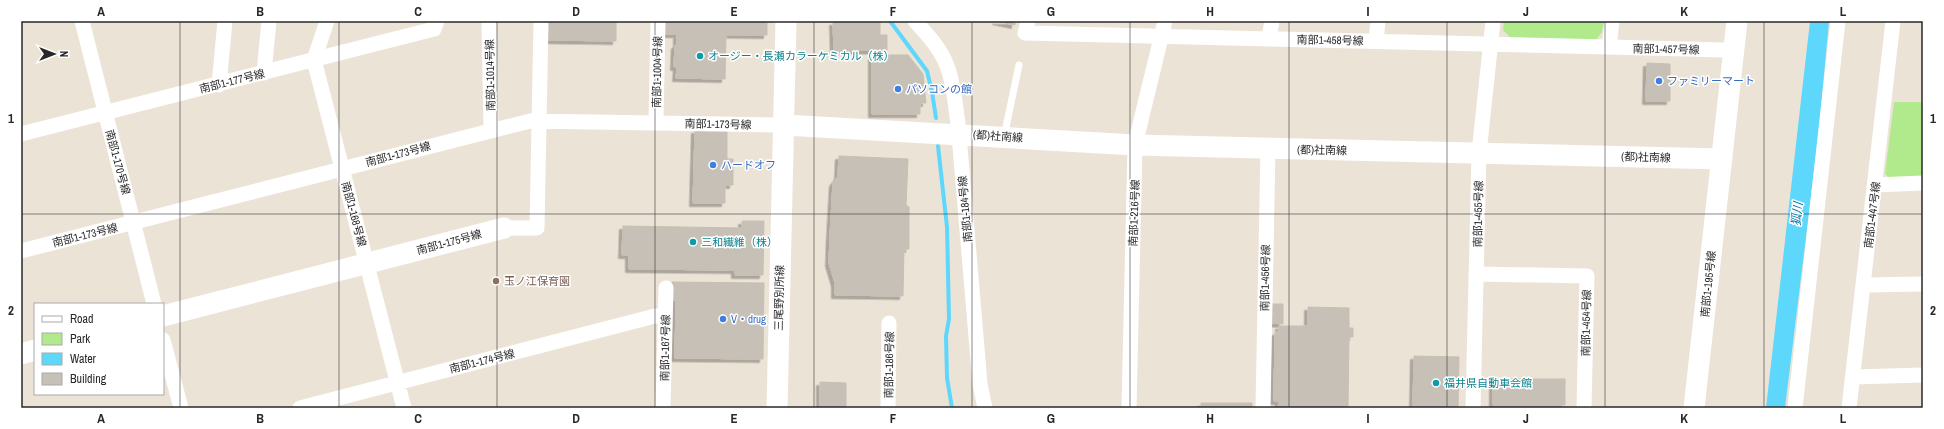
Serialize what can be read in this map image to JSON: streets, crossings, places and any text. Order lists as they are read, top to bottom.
{
  "streets": {
    "street": [
      "南部1-458号線",
      "南部1-457号線",
      "南部1-1004号線",
      "南部1-1014号線",
      "南部1-177号線",
      "南部1-173号線",
      "(都)社南線",
      "南部1-170号線",
      "南部1-184号線",
      "南部1-216号線",
      "南部1-168号線",
      "南部1-455号線",
      "南部1-447号線",
      "南部1-175号線",
      "南部1-456号線",
      "南部1-195号線",
      "三尾野別所線",
      "南部1-454号線",
      "南部1-167号線",
      "南部1-174号線",
      "南部1-186号線"
    ]
  },
  "crossings": [
    ["南部1-458号線", "南部1-457号線"],
    ["南部1-458号線", "南部1-216号線"],
    ["南部1-458号線", "南部1-455号線"],
    ["南部1-1004号線", "南部1-173号線"],
    ["南部1-1014号線", "南部1-173号線"],
    ["南部1-177号線", "南部1-170号線"],
    ["南部1-177号線", "南部1-168号線"],
    ["南部1-173号線", "(都)社南線"],
    ["南部1-173号線", "南部1-170号線"],
    ["南部1-173号線", "南部1-168号線"],
    ["南部1-173号線", "南部1-175号線"],
    ["南部1-173号線", "三尾野別所線"],
    ["(都)社南線", "南部1-184号線"],
    ["(都)社南線", "南部1-216号線"],
    ["(都)社南線", "南部1-455号線"],
    ["(都)社南線", "南部1-456号線"],
    ["(都)社南線", "南部1-195号線"],
    ["(都)社南線", "三尾野別所線"],
    ["南部1-168号線", "南部1-175号線"],
    ["南部1-168号線", "南部1-174号線"],
    ["南部1-455号線", "南部1-454号線"],
    ["南部1-167号線", "南部1-174号線"]
  ],
  "water": ["狐川"],
  "places": [
    "オージー・長瀬カラーケミカル（株）",
    "ファミリーマート",
    "パソコンの館",
    "ハードオフ",
    "三和繊維（株）",
    "玉ノ江保育園",
    "V・drug",
    "福井県自動車会館"
  ],
  "legend": [
    "Road",
    "Park",
    "Water",
    "Building"
  ],
  "north": "right",
  "grid": {
    "columns": [
      "A",
      "B",
      "C",
      "D",
      "E",
      "F",
      "G",
      "H",
      "I",
      "J",
      "K",
      "L"
    ],
    "rows": ["1", "2"]
  }
}
